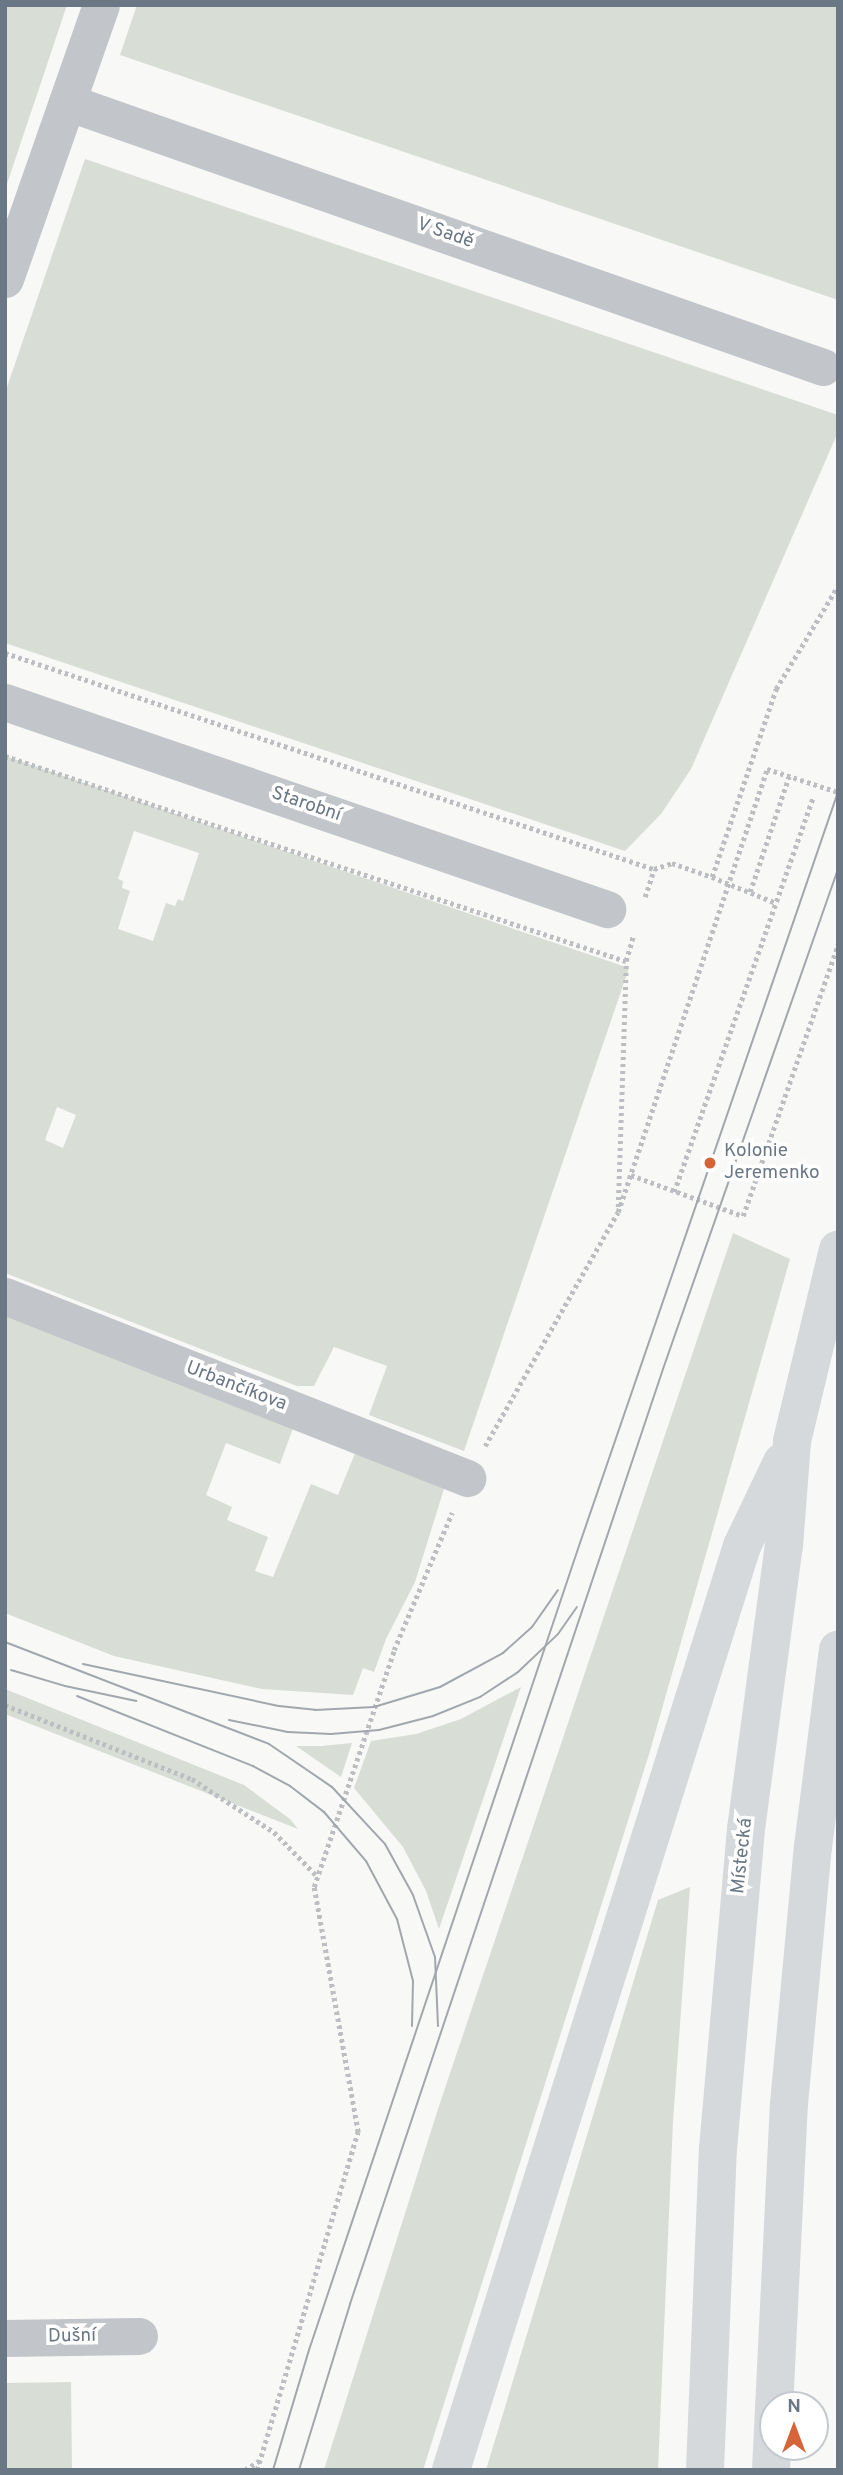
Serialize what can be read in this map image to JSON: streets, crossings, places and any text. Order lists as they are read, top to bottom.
{
  "streets": {
    "highway": ["Místecká"],
    "street": [
      "V Sadě",
      "Starobní",
      "Urbančíkova",
      "Dušní"
    ]
  },
  "places": ["Kolonie Jeremenko"],
  "north": "top"
}
